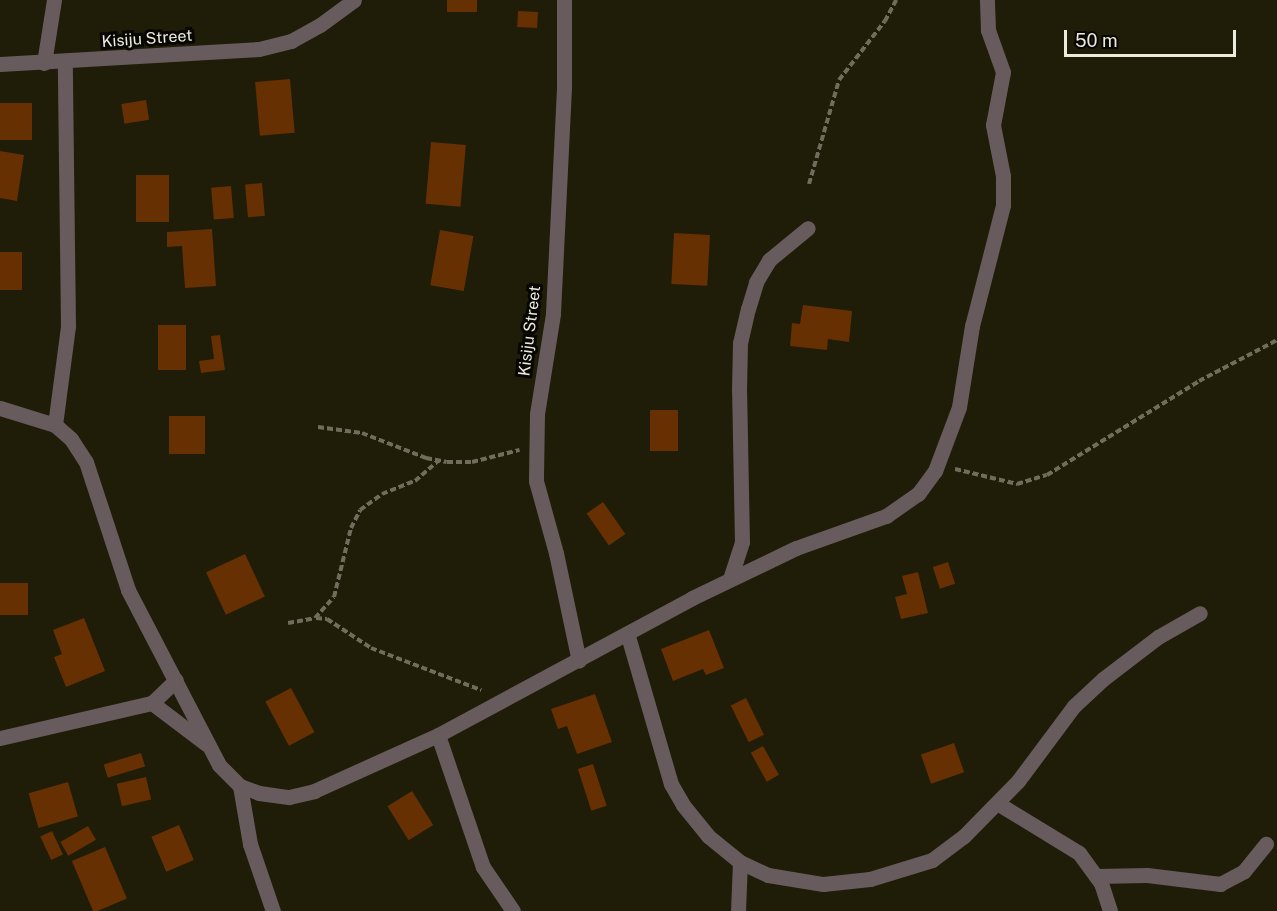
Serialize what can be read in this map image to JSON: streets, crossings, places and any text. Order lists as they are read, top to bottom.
{
  "streets": {
    "street": ["Kisiju Street"]
  },
  "scale_bar": "50 m"
}
